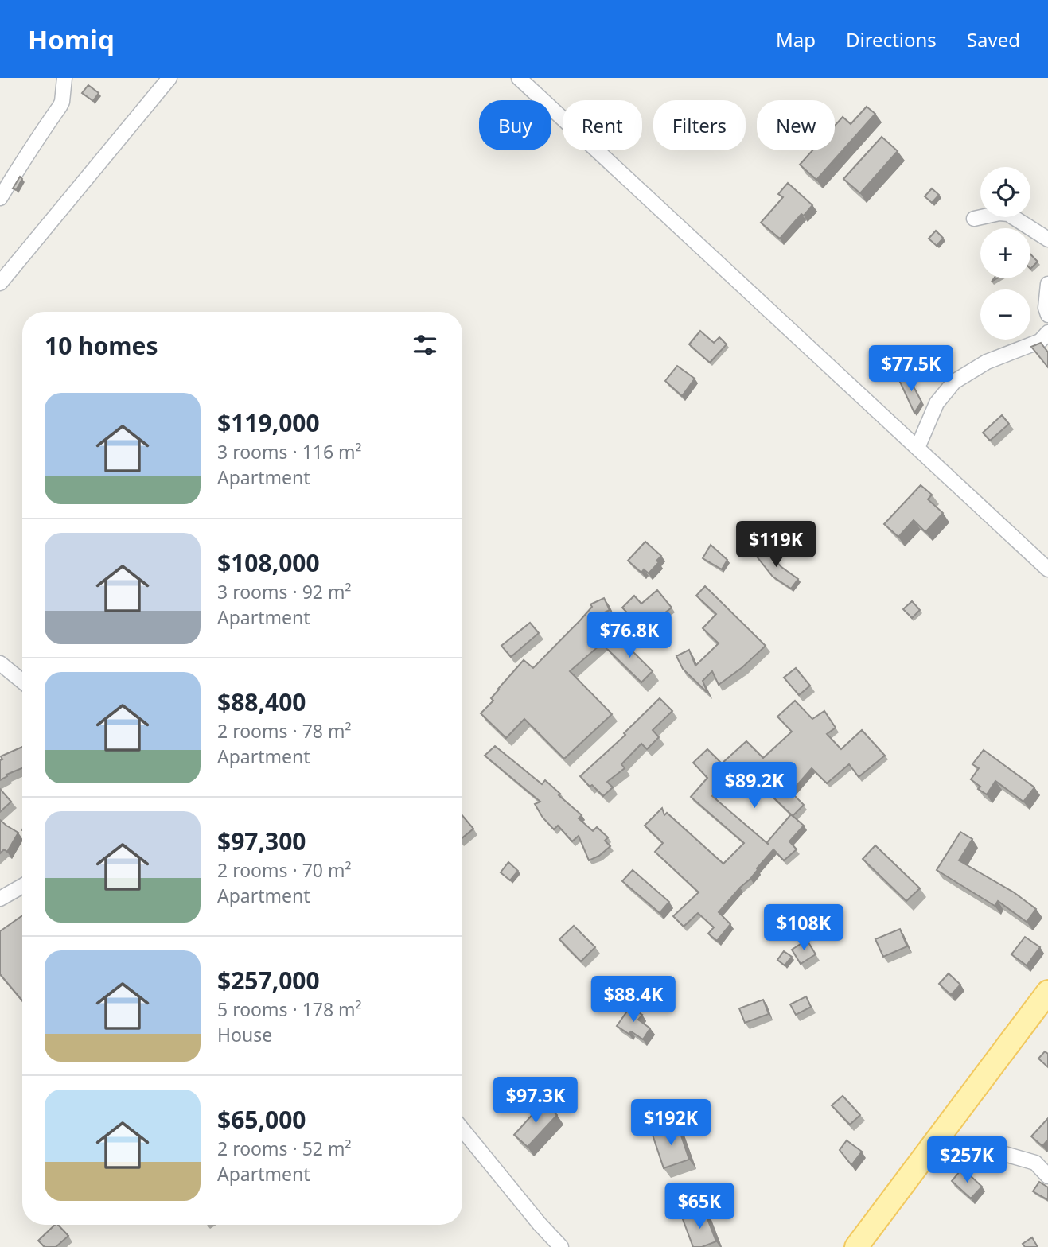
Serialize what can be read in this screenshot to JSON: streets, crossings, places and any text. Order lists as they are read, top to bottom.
{
  "page": {
    "header": "Homiq",
    "nav": ["Map", "Directions", "Saved"],
    "chip": [
      "Buy",
      "Rent",
      "Filters",
      "New"
    ],
    "map_buttons": ["+", "−"],
    "heading": "10 homes",
    "price": [
      "$77.5K",
      "$119K",
      "$76.8K",
      "$89.2K",
      "$108K",
      "$88.4K",
      "$97.3K",
      "$192K",
      "$257K",
      "$65K"
    ],
    "list": [
      {
        "name": "$119,000",
        "note": "3 rooms · 116 m² · Apartment"
      },
      {
        "name": "$108,000",
        "note": "3 rooms · 92 m² · Apartment"
      },
      {
        "name": "$88,400",
        "note": "2 rooms · 78 m² · Apartment"
      },
      {
        "name": "$97,300",
        "note": "2 rooms · 70 m² · Apartment"
      },
      {
        "name": "$257,000",
        "note": "5 rooms · 178 m² · House"
      },
      {
        "name": "$65,000",
        "note": "2 rooms · 52 m² · Apartment"
      }
    ]
  }
}
